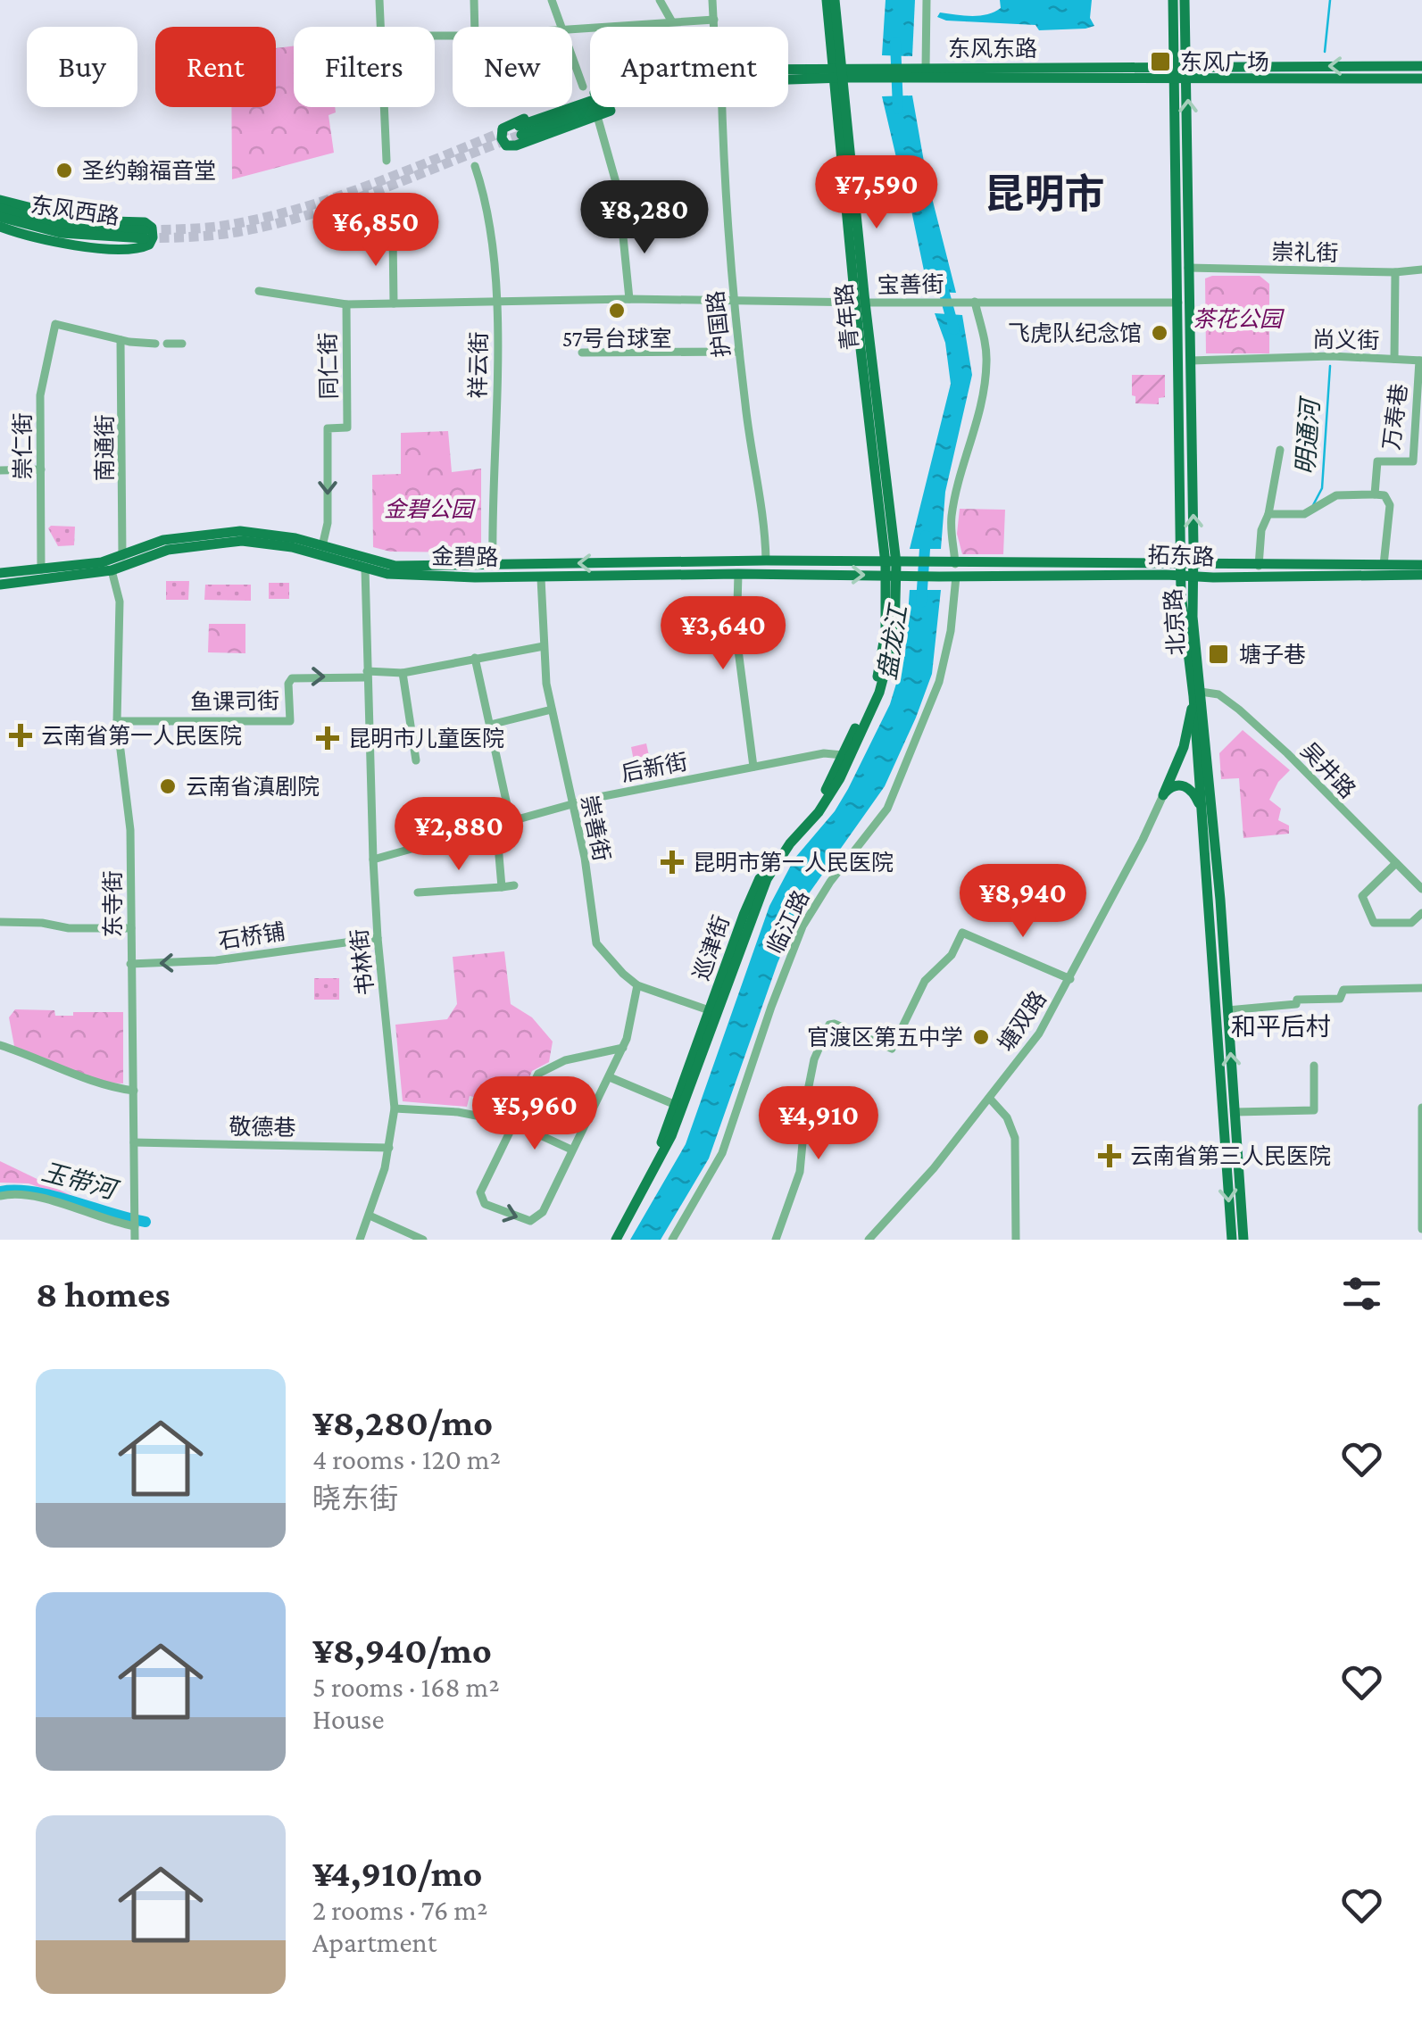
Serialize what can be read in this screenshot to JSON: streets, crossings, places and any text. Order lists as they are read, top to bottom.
{
  "streets": {
    "main road": [
      "东风东路",
      "东风西路",
      "青年路",
      "拓东路",
      "金碧路",
      "北京路",
      "巡津街"
    ],
    "street": [
      "崇礼街",
      "宝善街",
      "护国路",
      "尚义街",
      "祥云街",
      "同仁街",
      "万寿巷",
      "崇仁街",
      "南通街",
      "鱼课司街",
      "后新街",
      "吴井路",
      "崇善街",
      "东寺街",
      "临江路",
      "石桥铺",
      "书林街",
      "塘双路",
      "敬德巷"
    ]
  },
  "crossings": [
    ["东风东路", "青年路"],
    ["东风东路", "北京路"],
    ["崇礼街", "尚义街"],
    ["崇礼街", "北京路"],
    ["宝善街", "青年路"],
    ["宝善街", "护国路"],
    ["宝善街", "祥云街"],
    ["宝善街", "同仁街"],
    ["宝善街", "北京路"],
    ["青年路", "金碧路"],
    ["青年路", "巡津街"],
    ["护国路", "金碧路"],
    ["尚义街", "万寿巷"],
    ["尚义街", "北京路"],
    ["祥云街", "金碧路"],
    ["同仁街", "金碧路"],
    ["崇仁街", "南通街"],
    ["崇仁街", "金碧路"],
    ["南通街", "金碧路"],
    ["拓东路", "金碧路"],
    ["拓东路", "北京路"],
    ["拓东路", "临江路"],
    ["金碧路", "崇善街"],
    ["金碧路", "东寺街"],
    ["金碧路", "巡津街"],
    ["金碧路", "书林街"],
    ["北京路", "吴井路"],
    ["鱼课司街", "东寺街"],
    ["鱼课司街", "书林街"],
    ["后新街", "崇善街"],
    ["后新街", "巡津街"],
    ["后新街", "书林街"],
    ["崇善街", "巡津街"],
    ["东寺街", "石桥铺"],
    ["东寺街", "敬德巷"],
    ["石桥铺", "书林街"],
    ["书林街", "敬德巷"]
  ],
  "one_way": ["同仁街", "鱼课司街", "石桥铺"],
  "districts": ["昆明市", "和平后村"],
  "water": ["明通河", "盘龙江", "玉带河"],
  "parks": ["茶花公园", "金碧公园"],
  "places": {
    "transit": ["东风广场", "塘子巷"],
    "other": [
      "圣约翰福音堂",
      "57号台球室",
      "飞虎队纪念馆",
      "云南省滇剧院",
      "官渡区第五中学"
    ],
    "health": [
      "云南省第一人民医院",
      "昆明市儿童医院",
      "昆明市第一人民医院",
      "云南省第三人民医院"
    ]
  },
  "page": {
    "chip": [
      "Buy",
      "Rent",
      "Filters",
      "New",
      "Apartment"
    ],
    "price": [
      "¥7,590",
      "¥8,280",
      "¥6,850",
      "¥3,640",
      "¥2,880",
      "¥8,940",
      "¥5,960",
      "¥4,910"
    ],
    "heading": "8 homes",
    "list": [
      {
        "name": "¥8,280/mo",
        "note": "4 rooms · 120 m² · 晓东街"
      },
      {
        "name": "¥8,940/mo",
        "note": "5 rooms · 168 m² · House"
      },
      {
        "name": "¥4,910/mo",
        "note": "2 rooms · 76 m² · Apartment"
      }
    ]
  }
}
